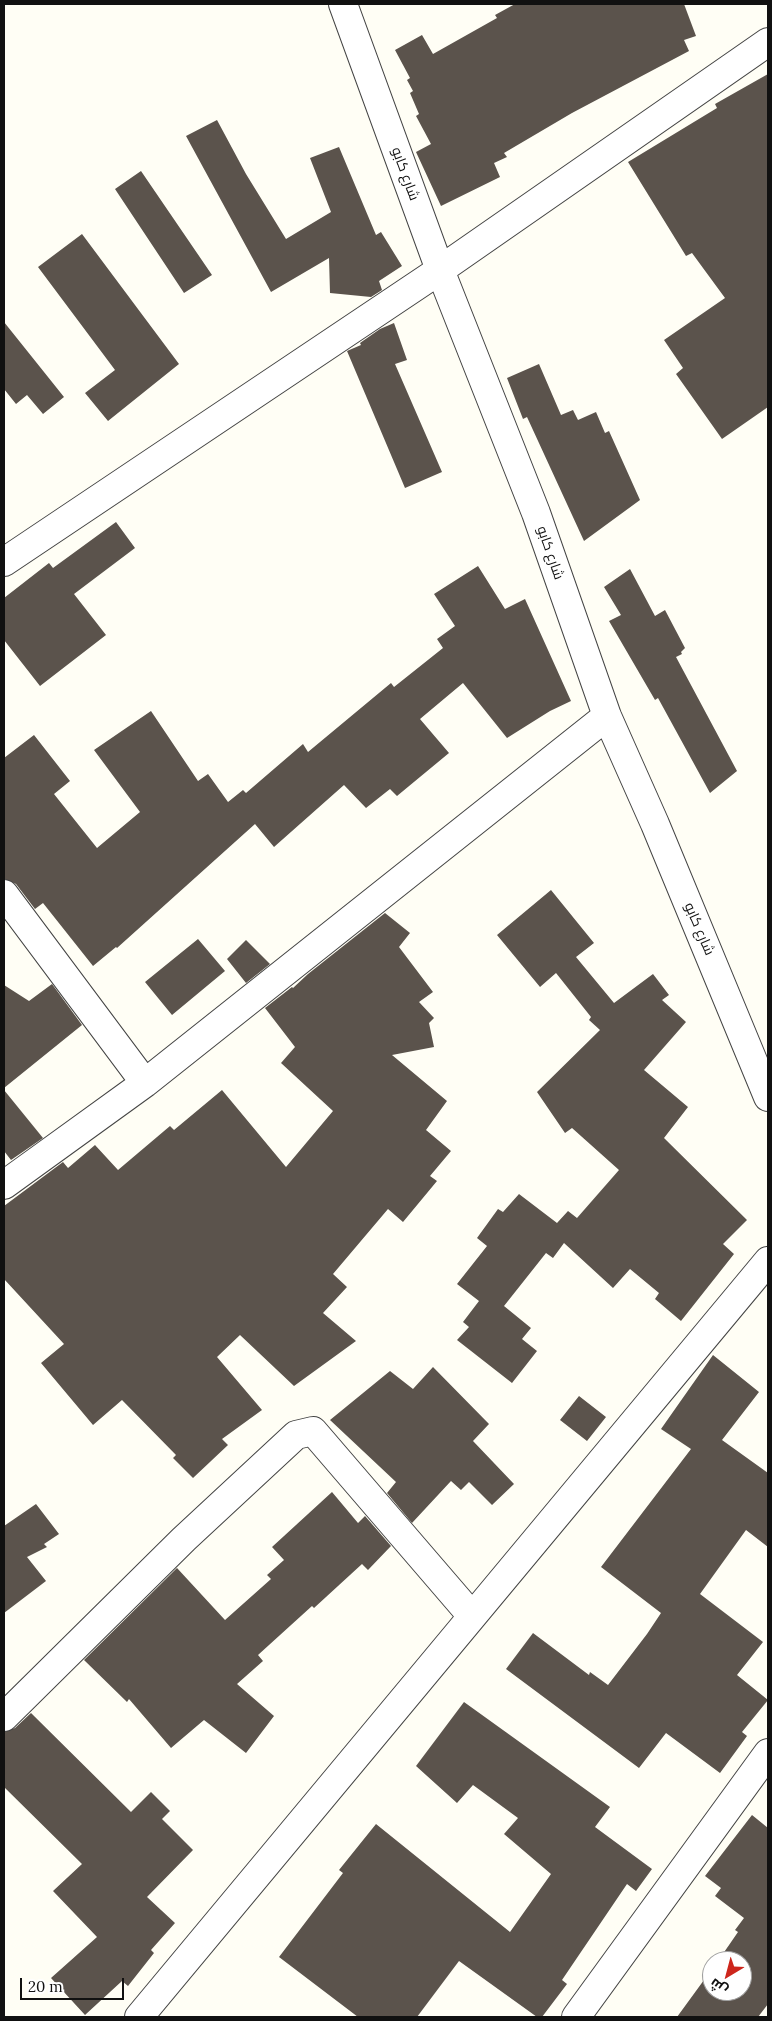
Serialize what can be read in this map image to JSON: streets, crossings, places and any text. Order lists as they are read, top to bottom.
{
  "streets": {
    "street": ["شارع كابو"]
  },
  "scale_bar": "20 m",
  "north": "bottom left"
}
